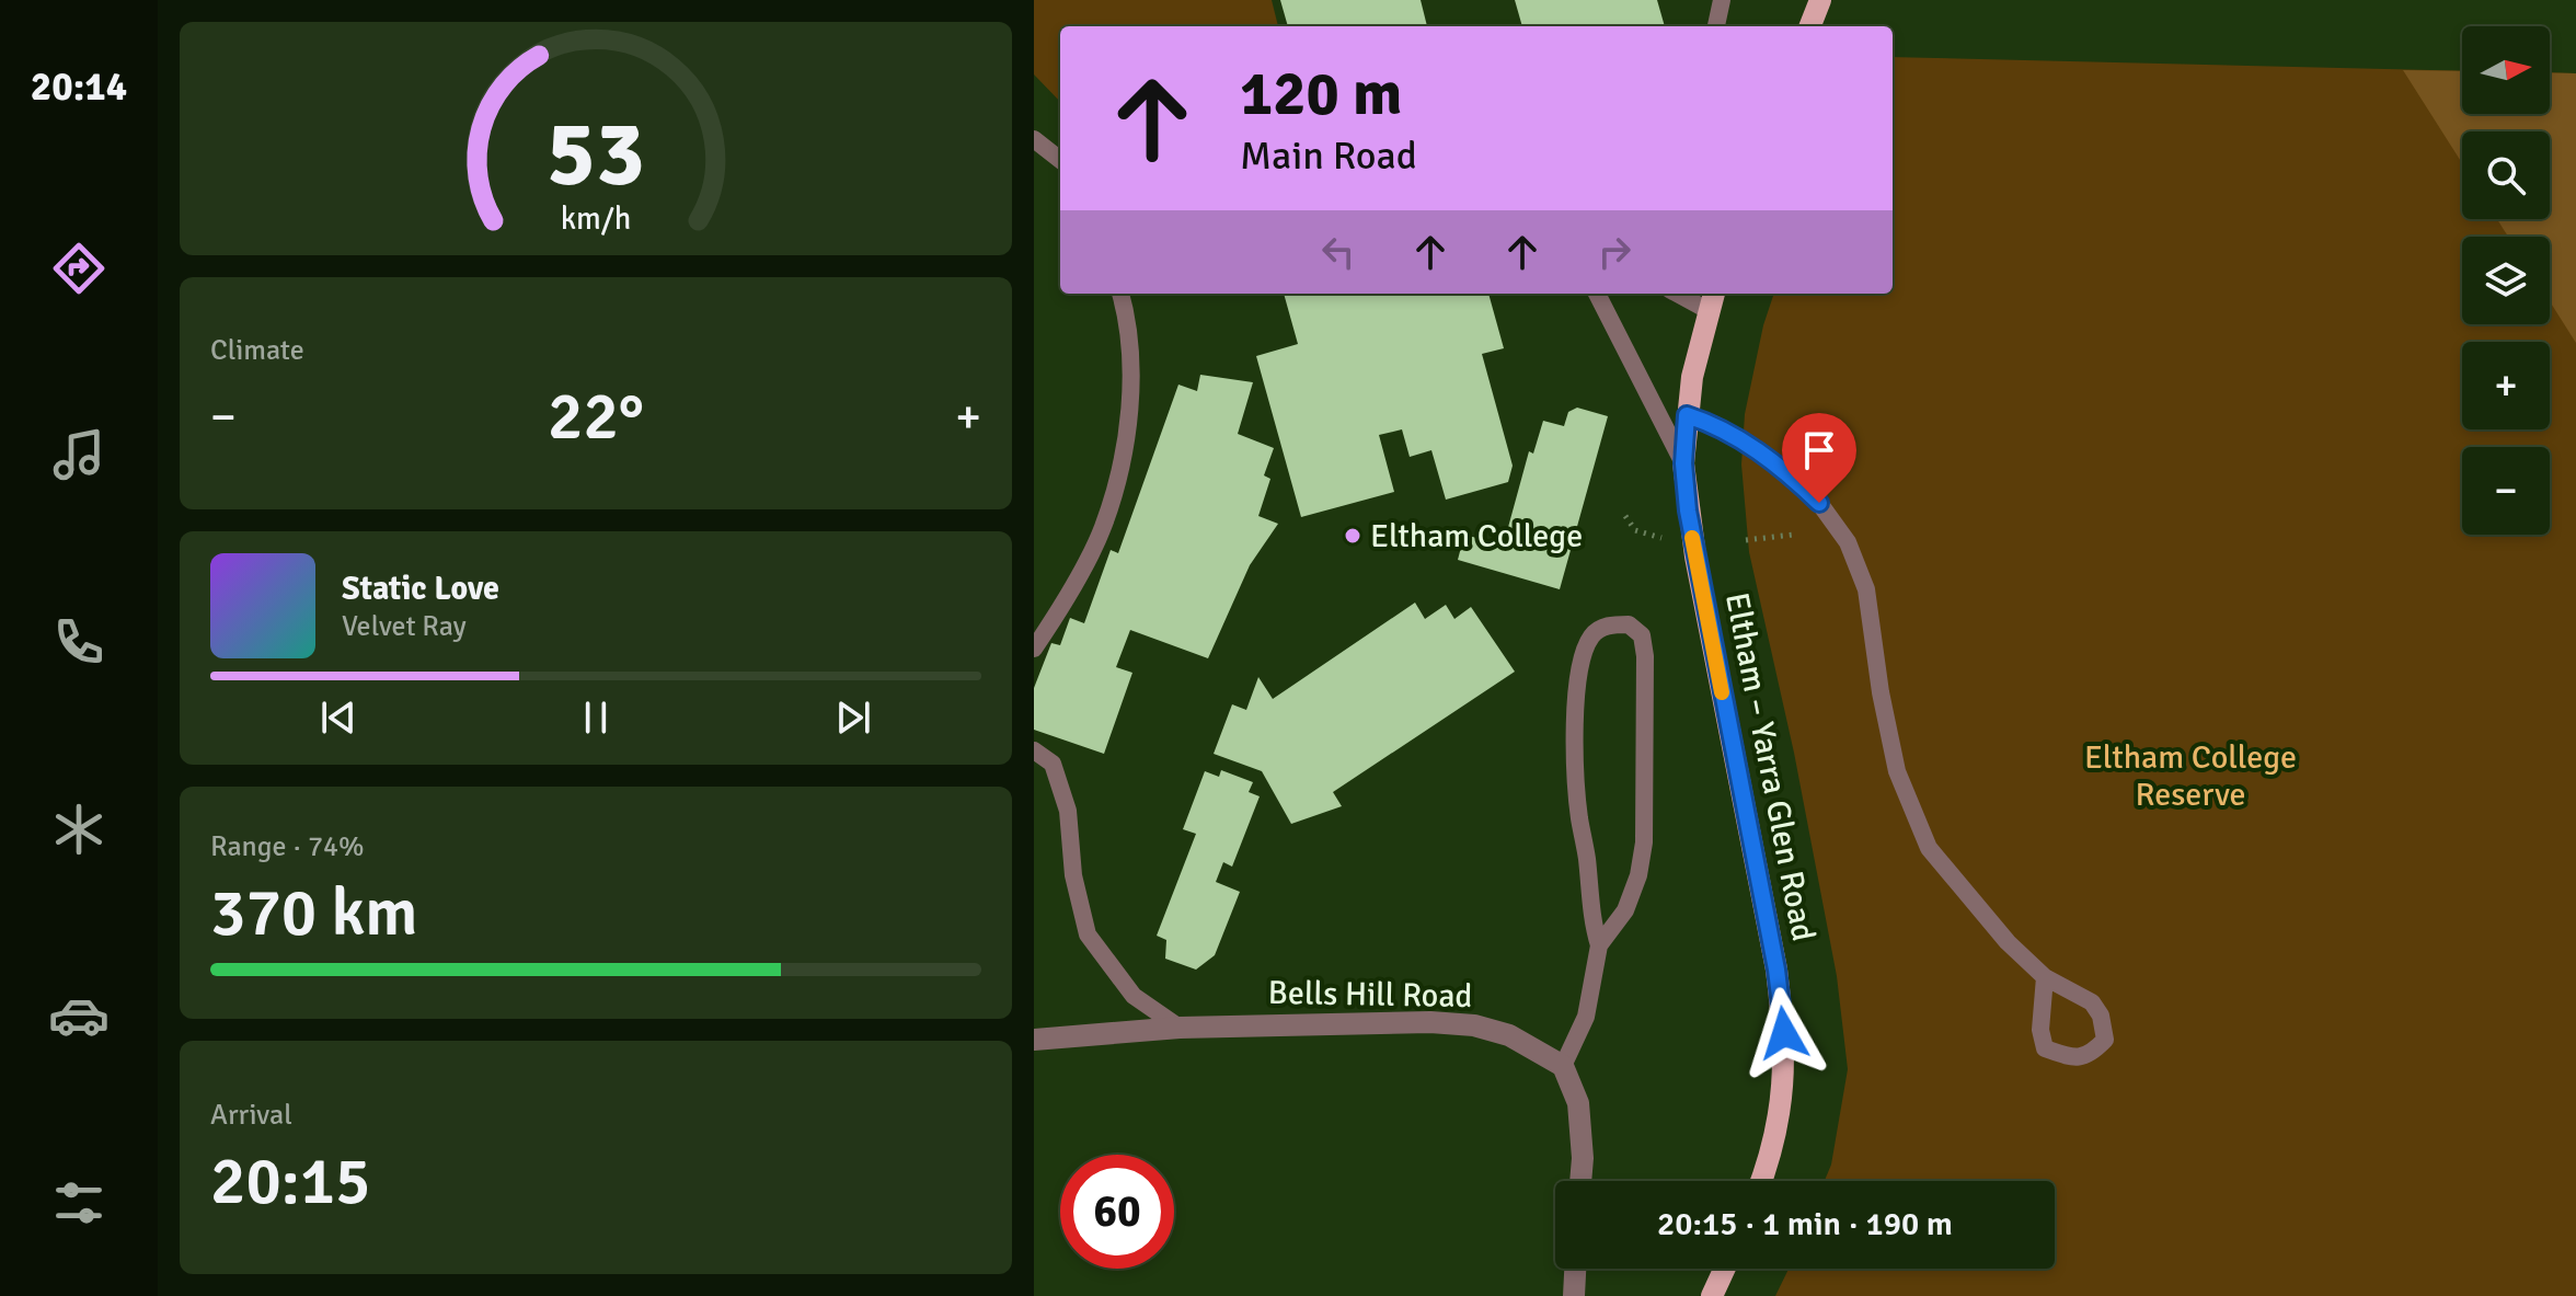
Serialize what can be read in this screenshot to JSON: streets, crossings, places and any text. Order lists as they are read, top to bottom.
{
  "streets": {
    "main road": ["Eltham – Yarra Glen Road"],
    "street": ["Bells Hill Road"]
  },
  "parks": ["Eltham College Reserve"],
  "places": ["Eltham College"],
  "north": "right",
  "page": {
    "tabs": "20:14",
    "map_buttons": ["+", "−"],
    "turn": ["120 m", "Main Road"],
    "tile": [
      "Climate",
      ["Range · 74%", "370 km"],
      ["Arrival", "20:15"]
    ],
    "heat": ["−", "22°", "+"],
    "song": ["Static Love", "Velvet Ray"],
    "limit": "60",
    "trip": "20:15 · 1 min · 190 m",
    "gauge": ["53", "km/h"]
  }
}
